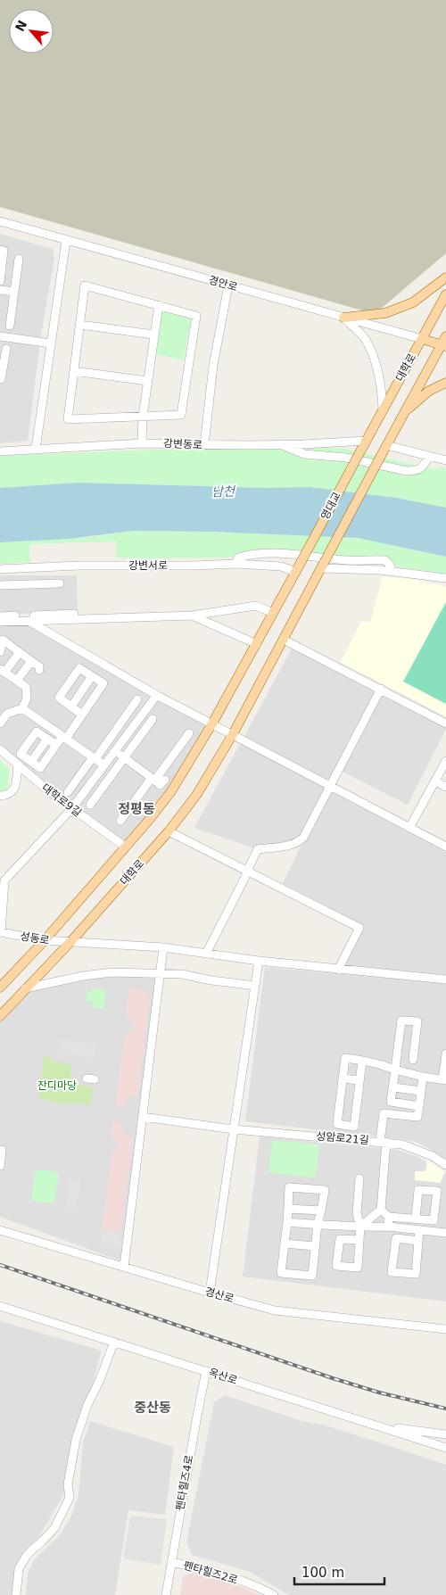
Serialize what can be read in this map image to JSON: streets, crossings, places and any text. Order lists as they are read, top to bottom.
{
  "streets": {
    "main road": ["경안로", "대학로", "영대교"],
    "street": [
      "강변동로",
      "강변서로",
      "대학로9길",
      "성동로",
      "성암로21길",
      "경산로",
      "옥산로",
      "펜타힐즈4로",
      "펜타힐즈2로"
    ]
  },
  "crossings": [
    ["경안로", "대학로"],
    ["경안로", "영대교"],
    ["대학로", "강변동로"],
    ["대학로", "영대교"],
    ["대학로", "강변서로"],
    ["대학로", "대학로9길"],
    ["대학로", "성동로"],
    ["강변동로", "영대교"],
    ["옥산로", "펜타힐즈4로"],
    ["펜타힐즈4로", "펜타힐즈2로"]
  ],
  "districts": ["정평동", "중산동"],
  "water": ["남천"],
  "parks": ["잔디마당"],
  "scale_bar": "100 m",
  "north": "top left"
}
